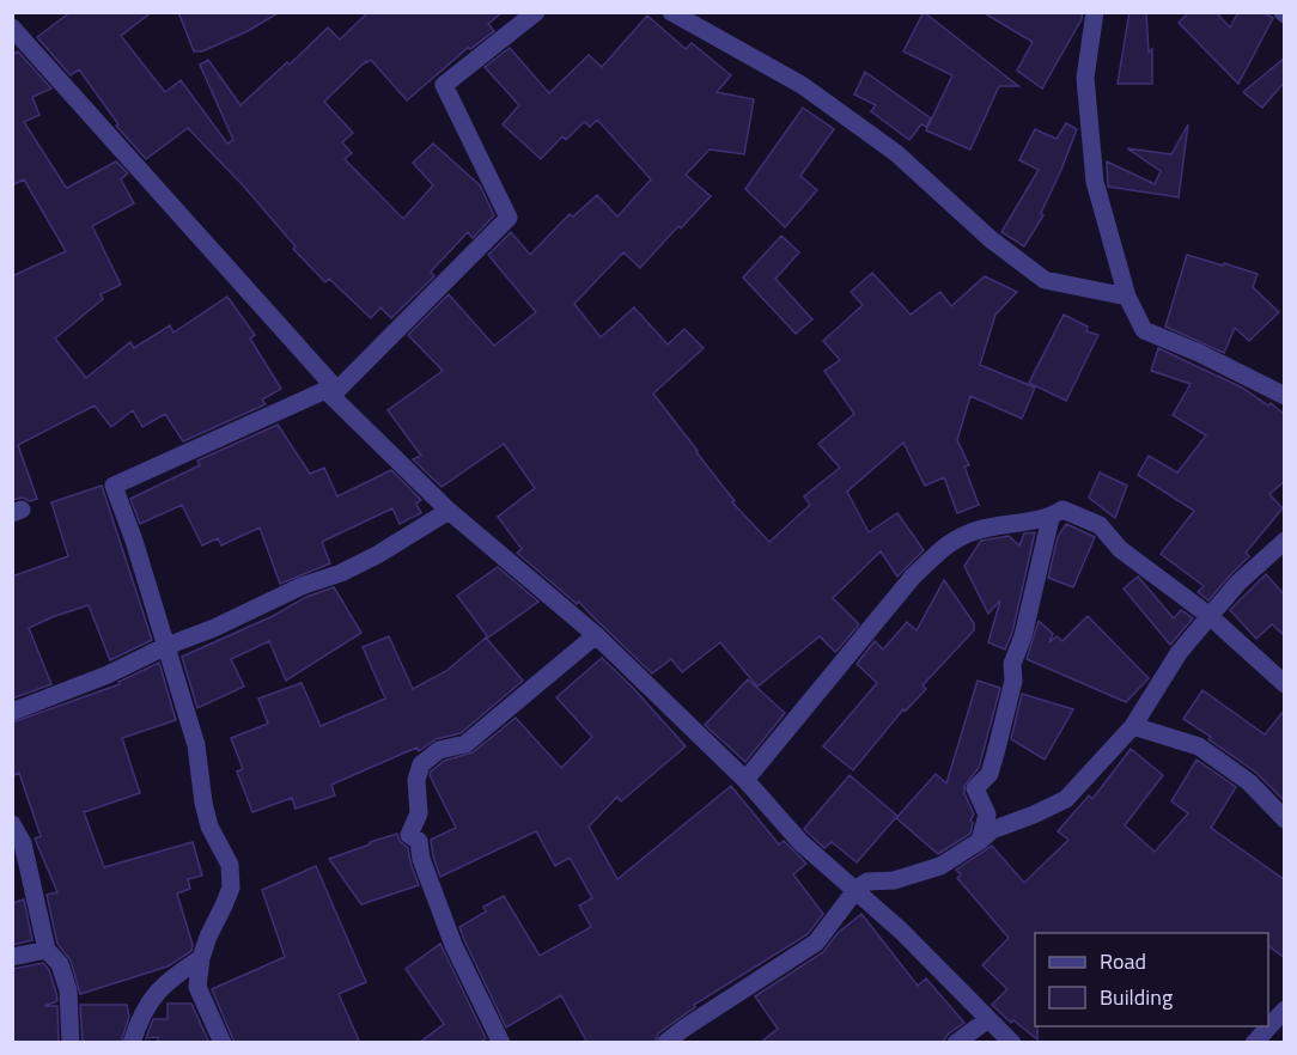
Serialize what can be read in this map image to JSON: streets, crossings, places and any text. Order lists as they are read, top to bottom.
{
  "legend": ["Road", "Building"]
}
